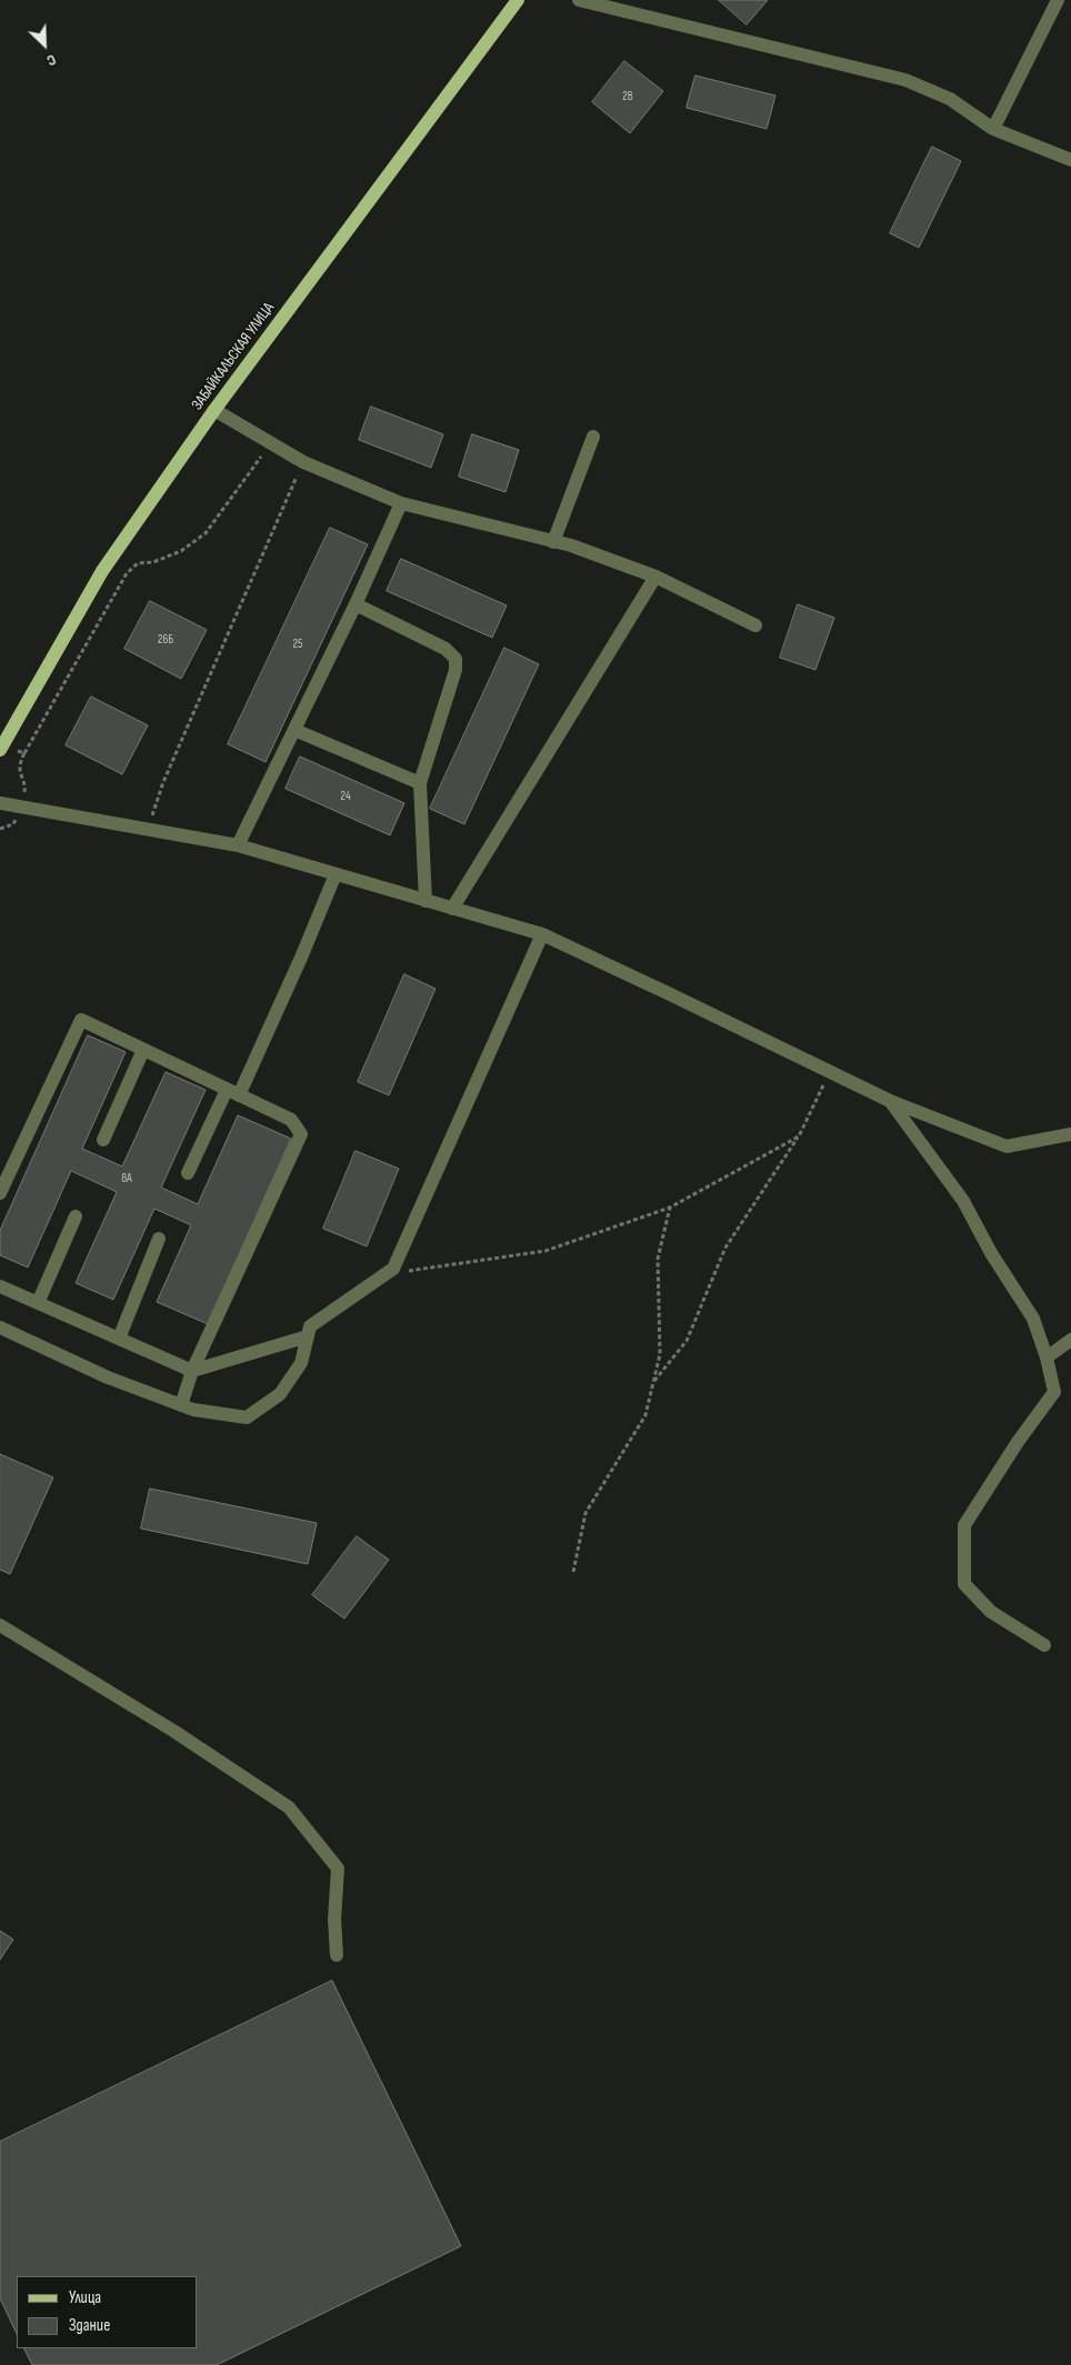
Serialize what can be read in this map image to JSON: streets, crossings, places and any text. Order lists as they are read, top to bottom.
{
  "streets": {
    "main road": ["ЗАБАЙКАЛЬСКАЯ УЛИЦА"]
  },
  "house_numbers": [
    "2В",
    "26Б",
    "25",
    "24",
    "8А"
  ],
  "legend": ["Улица", "Здание"],
  "north": "bottom right"
}
